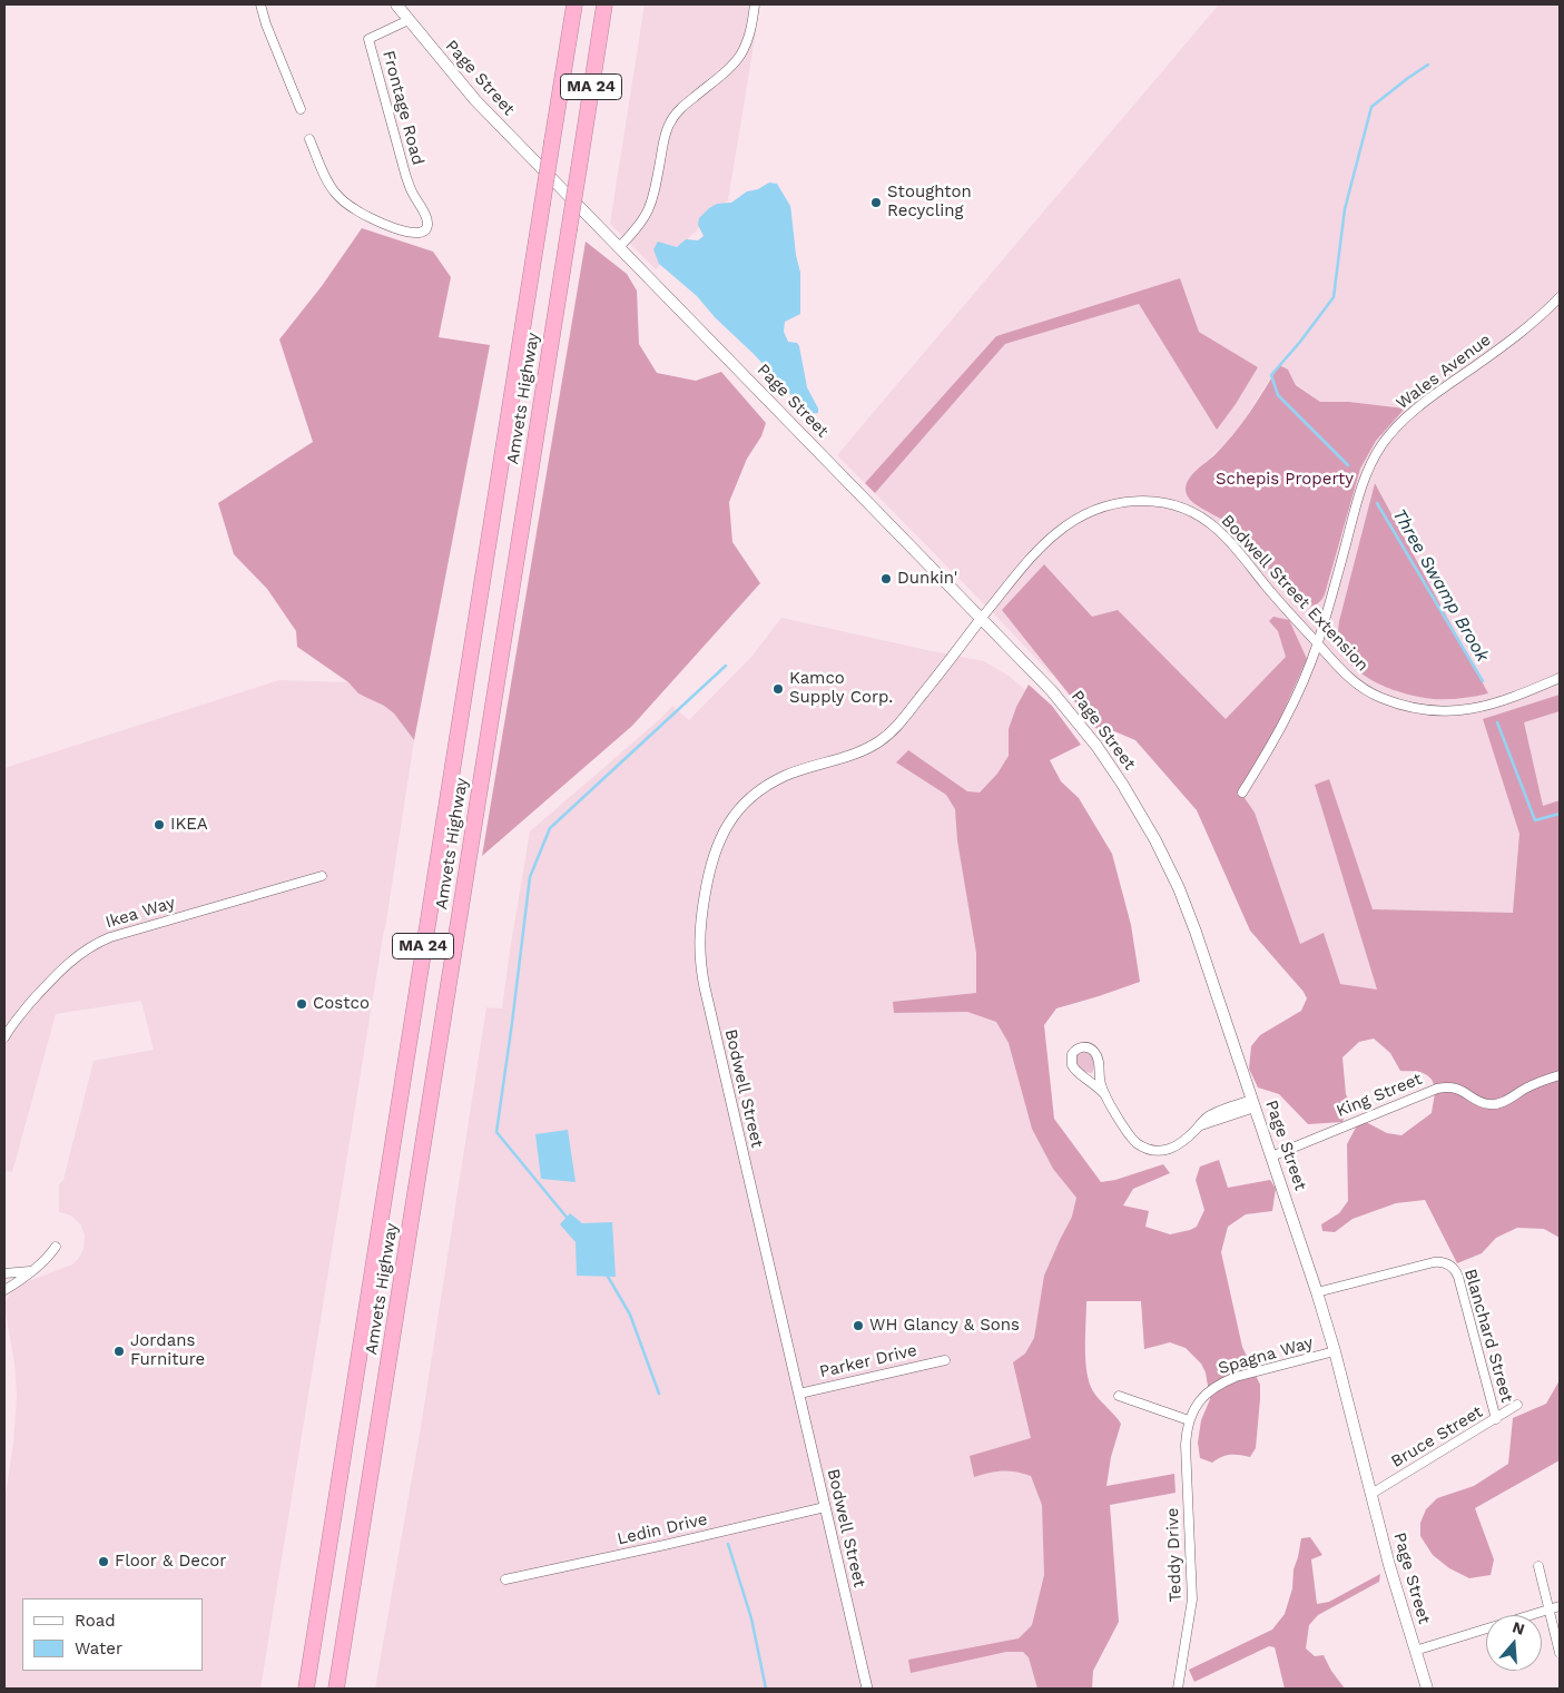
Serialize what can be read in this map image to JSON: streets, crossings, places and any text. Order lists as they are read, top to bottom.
{
  "streets": {
    "highway": ["MA 24", "Amvets Highway"],
    "main road": ["Page Street"],
    "street": [
      "Frontage Road",
      "Wales Avenue",
      "Bodwell Street Extension",
      "Ikea Way",
      "Bodwell Street",
      "King Street",
      "Blanchard Street",
      "Spagna Way",
      "Parker Drive",
      "Bruce Street",
      "Ledin Drive",
      "Teddy Drive"
    ]
  },
  "crossings": [
    ["Page Street", "Frontage Road"],
    ["Page Street", "Bodwell Street Extension"],
    ["Page Street", "Bodwell Street"],
    ["Page Street", "King Street"],
    ["Page Street", "Blanchard Street"],
    ["Page Street", "Spagna Way"],
    ["Page Street", "Bruce Street"],
    ["Wales Avenue", "Bodwell Street Extension"],
    ["Bodwell Street Extension", "Bodwell Street"],
    ["Bodwell Street", "Parker Drive"],
    ["Bodwell Street", "Ledin Drive"],
    ["Blanchard Street", "Bruce Street"],
    ["Spagna Way", "Teddy Drive"]
  ],
  "water": ["Three Swamp Brook"],
  "parks": ["Schepis Property"],
  "places": [
    "Stoughton Recycling",
    "Dunkin'",
    "Kamco Supply Corp.",
    "IKEA",
    "Costco",
    "WH Glancy & Sons",
    "Jordans Furniture",
    "Floor & Decor"
  ],
  "legend": ["Road", "Water"],
  "north": "top"
}
